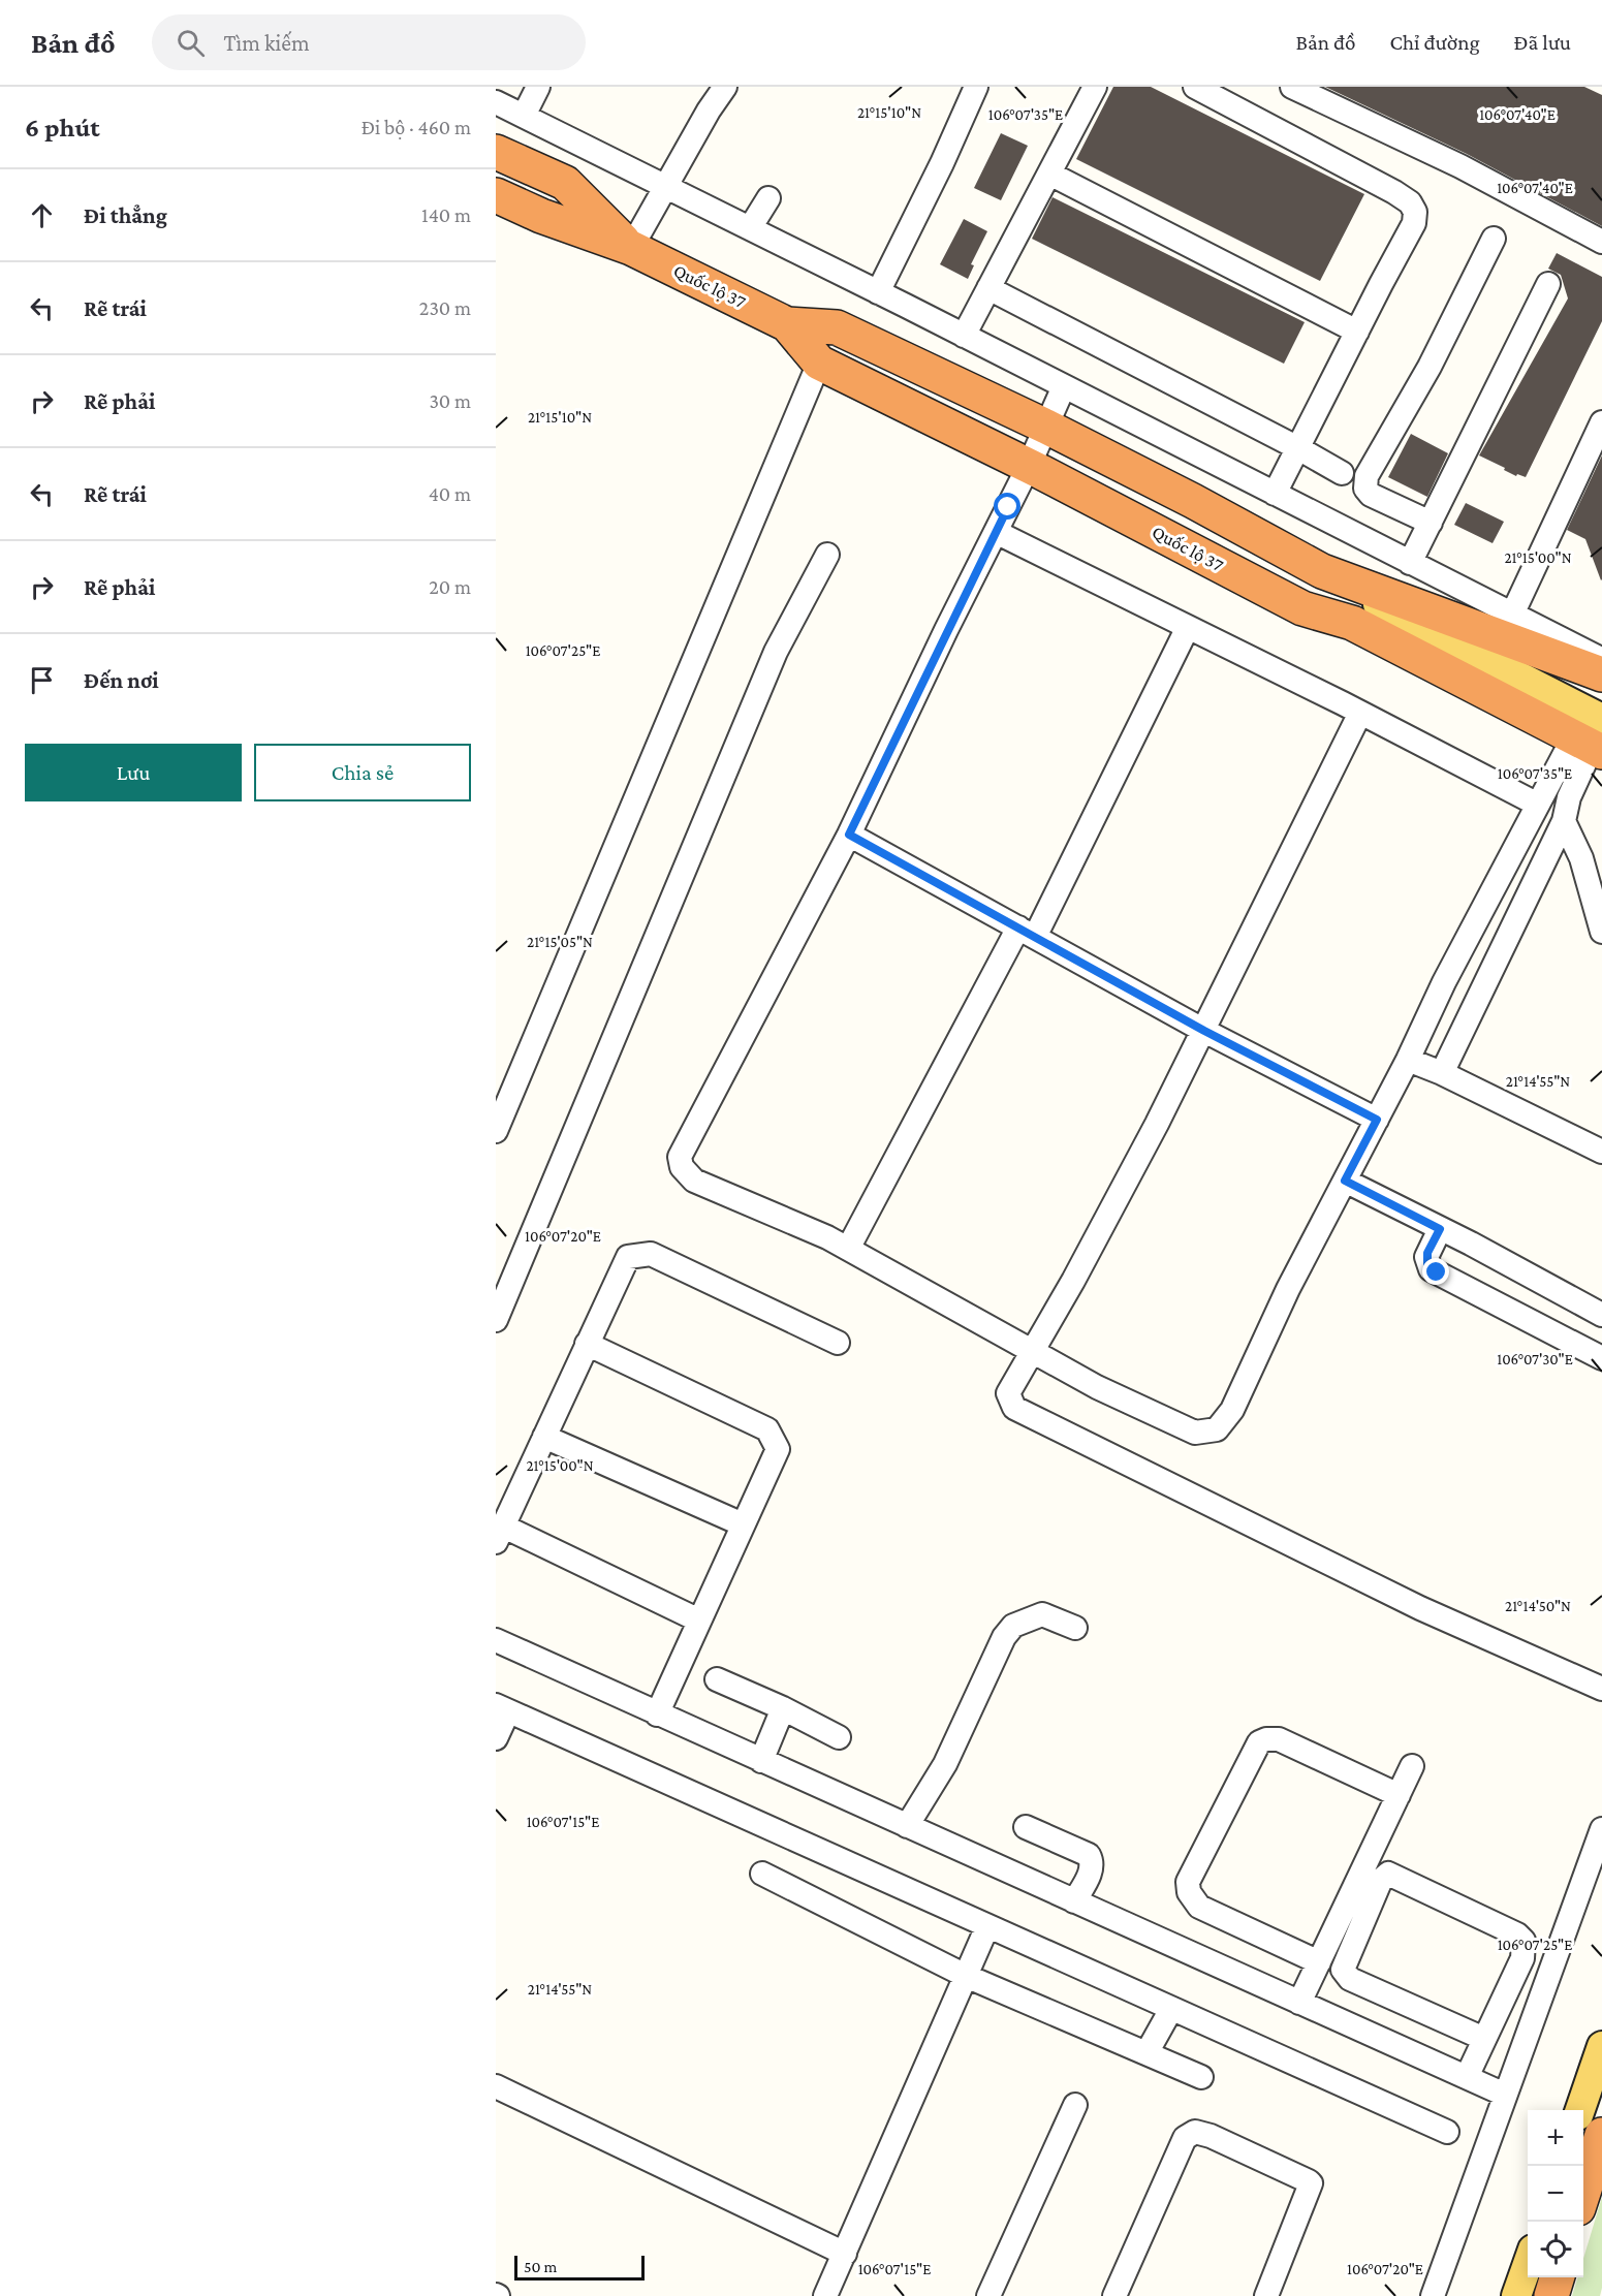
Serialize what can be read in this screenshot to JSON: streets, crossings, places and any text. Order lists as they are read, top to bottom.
{
  "streets": {
    "highway": ["Quốc lộ 37"]
  },
  "scale_bar": "50 m",
  "page": {
    "header": "Bản đồ",
    "search": "Tìm kiếm",
    "nav": ["Bản đồ", "Chỉ đường", "Đã lưu"],
    "heading": ["6 phút", "Đi bộ · 460 m"],
    "list": [
      ["Đi thẳng", "140 m"],
      ["Rẽ trái", "230 m"],
      ["Rẽ phải", "30 m"],
      ["Rẽ trái", "40 m"],
      ["Rẽ phải", "20 m"],
      "Đến nơi"
    ],
    "buttons": ["Lưu", "Chia sẻ"],
    "map_buttons": ["+", "−"],
    "scale": "50 m"
  },
  "coordinates": [
    "21°15'10\"N",
    "106°07'35\"E",
    "106°07'40\"E",
    "21°15'00\"N",
    "106°07'25\"E",
    "21°15'05\"N",
    "21°14'55\"N",
    "106°07'20\"E",
    "106°07'30\"E",
    "21°14'50\"N",
    "106°07'15\"E"
  ]
}
